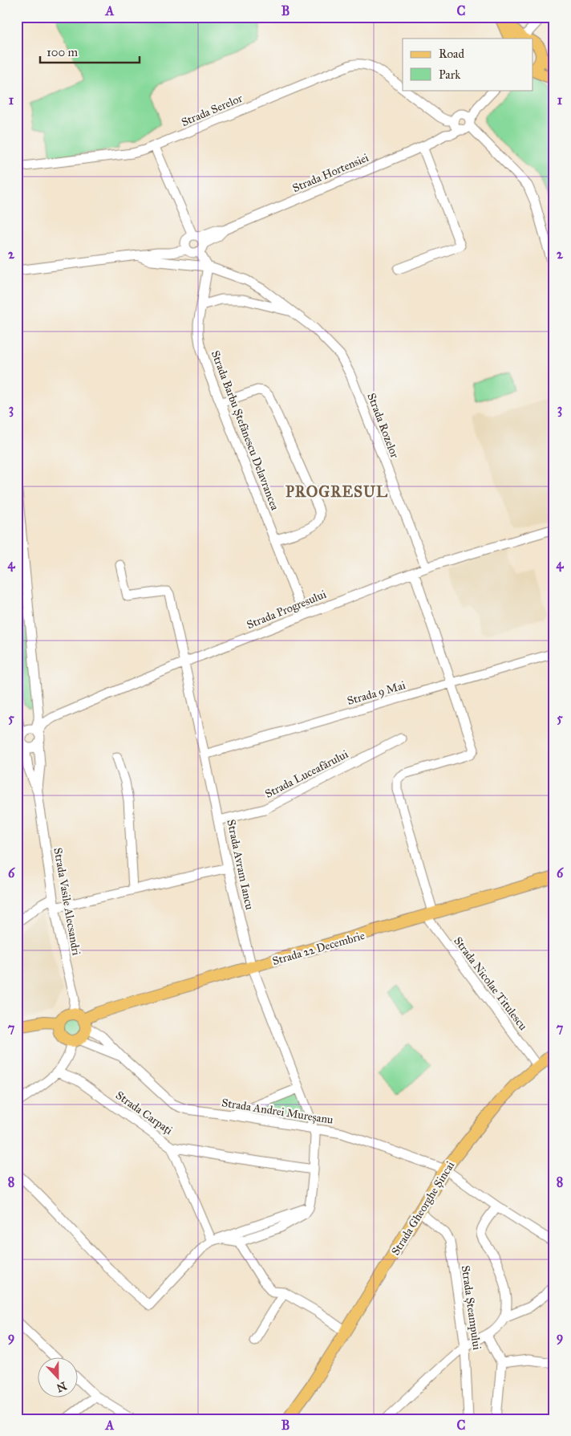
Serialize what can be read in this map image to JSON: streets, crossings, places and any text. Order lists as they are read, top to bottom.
{
  "streets": {
    "main road": ["Strada 22 Decembrie", "Strada Gheorghe Șincai"],
    "street": [
      "Strada Serelor",
      "Strada Hortensiei",
      "Strada Rozelor",
      "Strada Barbu Ștefănescu Delavrancea",
      "Strada Progresului",
      "Strada 9 Mai",
      "Strada Luceafărului",
      "Strada Avram Iancu",
      "Strada Vasile Alecsandri",
      "Strada Nicolae Titulescu",
      "Strada Andrei Mureșanu",
      "Strada Carpați",
      "Strada Șteampului"
    ]
  },
  "crossings": [
    ["Strada Serelor", "Strada Hortensiei"],
    ["Strada Rozelor", "Strada Barbu Ștefănescu Delavrancea"],
    ["Strada Rozelor", "Strada Progresului"],
    ["Strada Barbu Ștefănescu Delavrancea", "Strada Progresului"],
    ["Strada Progresului", "Strada Avram Iancu"],
    ["Strada Progresului", "Strada Vasile Alecsandri"],
    ["Strada 9 Mai", "Strada Avram Iancu"],
    ["Strada 9 Mai", "Strada Nicolae Titulescu"],
    ["Strada Luceafărului", "Strada Avram Iancu"],
    ["Strada Avram Iancu", "Strada 22 Decembrie"],
    ["Strada Avram Iancu", "Strada Andrei Mureșanu"],
    ["Strada Vasile Alecsandri", "Strada 22 Decembrie"],
    ["Strada Vasile Alecsandri", "Strada Andrei Mureșanu"],
    ["Strada 22 Decembrie", "Strada Nicolae Titulescu"],
    ["Strada 22 Decembrie", "Strada Andrei Mureșanu"],
    ["Strada Nicolae Titulescu", "Strada Gheorghe Șincai"],
    ["Strada Andrei Mureșanu", "Strada Gheorghe Șincai"],
    ["Strada Gheorghe Șincai", "Strada Șteampului"]
  ],
  "districts": ["PROGRESUL"],
  "legend": ["Road", "Park"],
  "scale_bar": "100 m",
  "north": "bottom",
  "grid": {
    "columns": ["A", "B", "C"],
    "rows": [
      "1",
      "2",
      "3",
      "4",
      "5",
      "6",
      "7",
      "8",
      "9"
    ]
  }
}
